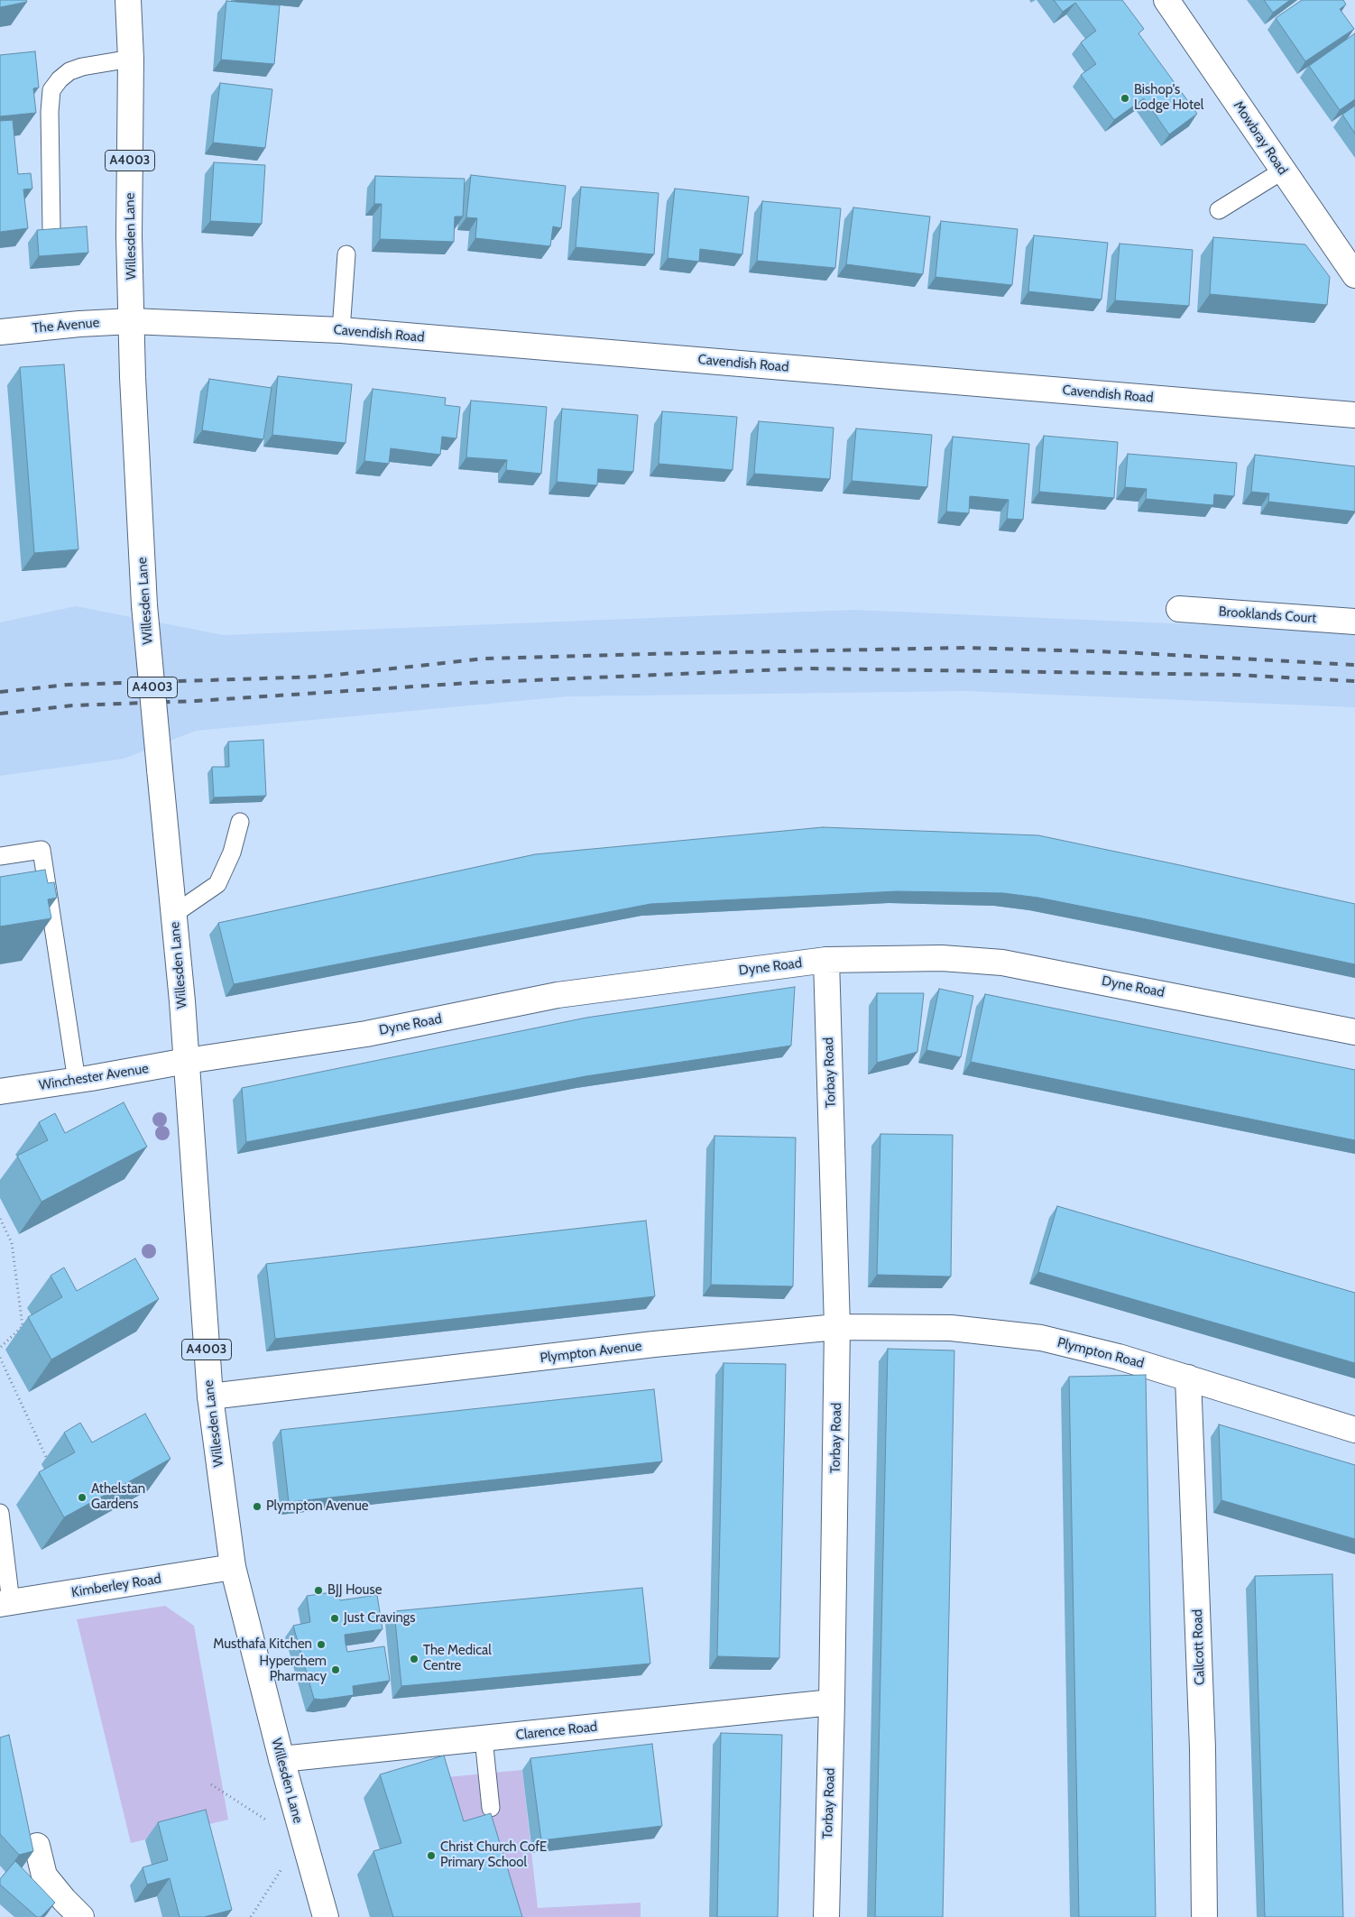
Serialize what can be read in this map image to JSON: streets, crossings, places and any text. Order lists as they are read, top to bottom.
{
  "streets": {
    "street": [
      "Mowbray Road",
      "A4003",
      "Willesden Lane",
      "The Avenue",
      "Cavendish Road",
      "Brooklands Court",
      "Dyne Road",
      "Torbay Road",
      "Winchester Avenue",
      "Plympton Avenue",
      "Plympton Road",
      "Kimberley Road",
      "Callcott Road",
      "Clarence Road"
    ]
  },
  "crossings": [
    ["Willesden Lane", "The Avenue"],
    ["Willesden Lane", "Cavendish Road"],
    ["Willesden Lane", "Dyne Road"],
    ["Willesden Lane", "Winchester Avenue"],
    ["Willesden Lane", "Plympton Avenue"],
    ["Willesden Lane", "Kimberley Road"],
    ["Willesden Lane", "Clarence Road"],
    ["The Avenue", "Cavendish Road"],
    ["Dyne Road", "Torbay Road"],
    ["Dyne Road", "Winchester Avenue"],
    ["Torbay Road", "Plympton Avenue"],
    ["Torbay Road", "Plympton Road"],
    ["Torbay Road", "Clarence Road"],
    ["Plympton Avenue", "Plympton Road"],
    ["Plympton Road", "Callcott Road"]
  ],
  "places": [
    "Bishop's Lodge Hotel",
    "Athelstan Gardens",
    "Plympton Avenue",
    "BJJ House",
    "Just Cravings",
    "Musthafa Kitchen",
    "The Medical Centre",
    "Hyperchem Pharmacy",
    "Christ Church CofE Primary School"
  ]
}
